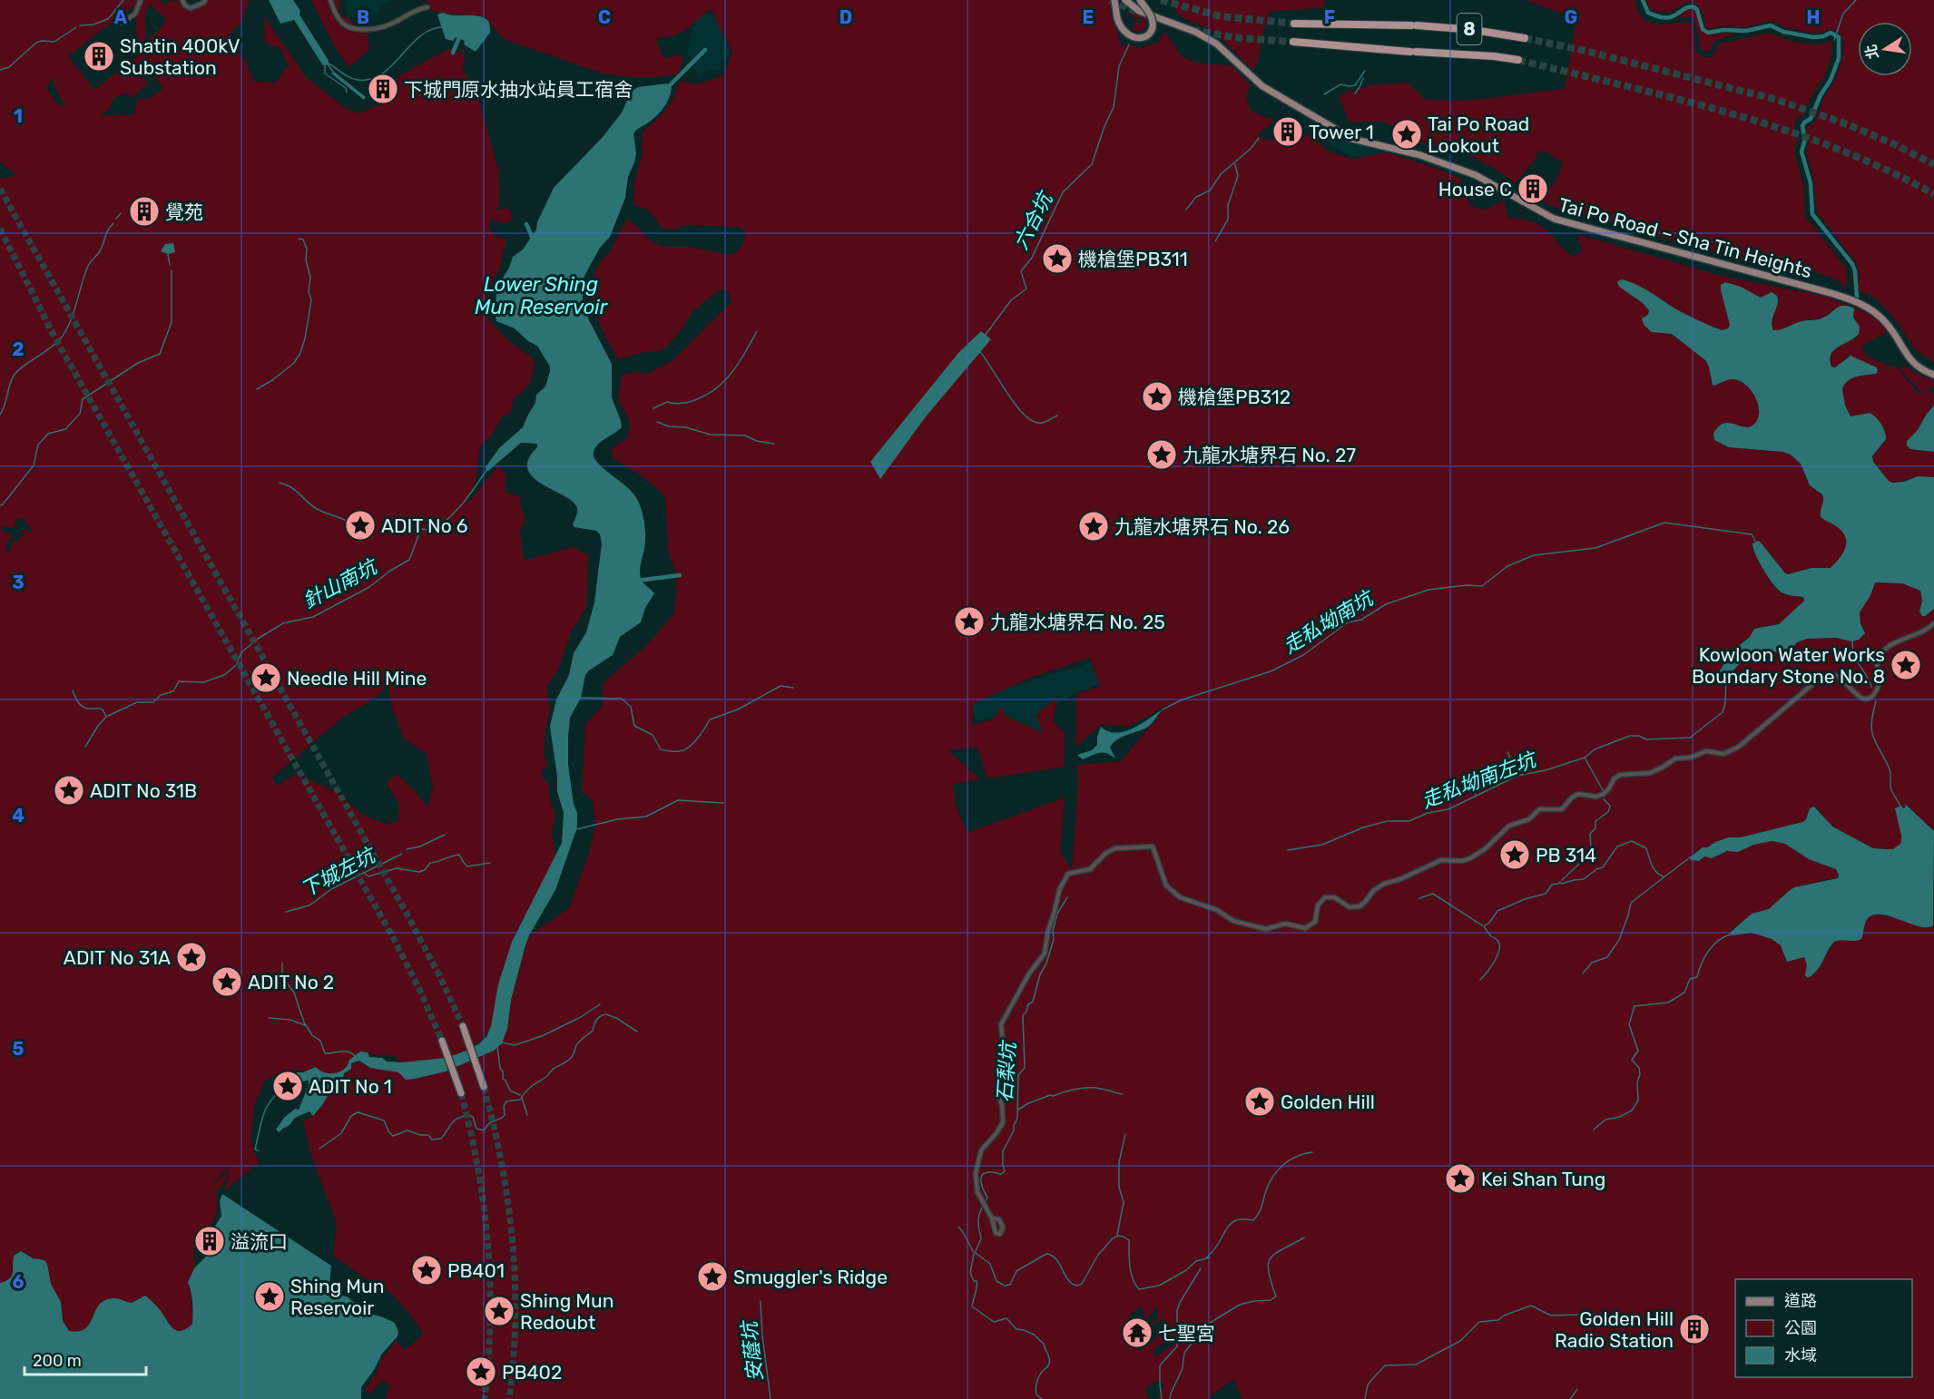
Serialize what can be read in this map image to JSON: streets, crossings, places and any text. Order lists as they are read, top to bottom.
{
  "streets": {
    "highway": ["8"],
    "main road": ["Tai Po Road – Sha Tin Heights"]
  },
  "water": [
    "六合坑",
    "Lower Shing Mun Reservoir",
    "針山南坑",
    "走私坳南坑",
    "走私坳南左坑",
    "下城左坑",
    "石梨坑",
    "安蔭坑"
  ],
  "places": {
    "building": [
      "Shatin 400kV Substation",
      "下城門原水抽水站員工宿舍",
      "Tower 1",
      "House C",
      "覺苑",
      "溢流口",
      "Golden Hill Radio Station"
    ],
    "place": [
      "Tai Po Road Lookout",
      "機槍堡PB311",
      "機槍堡PB312",
      "九龍水塘界石 No. 27",
      "ADIT No 6",
      "九龍水塘界石 No. 26",
      "九龍水塘界石 No. 25",
      "Kowloon Water Works Boundary Stone No. 8",
      "Needle Hill Mine",
      "ADIT No 31B",
      "PB 314",
      "ADIT No 31A",
      "ADIT No 2",
      "ADIT No 1",
      "Golden Hill",
      "Kei Shan Tung",
      "PB401",
      "Smuggler's Ridge",
      "Shing Mun Reservoir",
      "Shing Mun Redoubt",
      "PB402"
    ],
    "temple": ["七聖宮"]
  },
  "legend": ["道路", "公園", "水域"],
  "scale_bar": "200 m",
  "north": "left",
  "grid": {
    "columns": [
      "A",
      "B",
      "C",
      "D",
      "E",
      "F",
      "G",
      "H"
    ],
    "rows": [
      "1",
      "2",
      "3",
      "4",
      "5",
      "6"
    ]
  }
}
